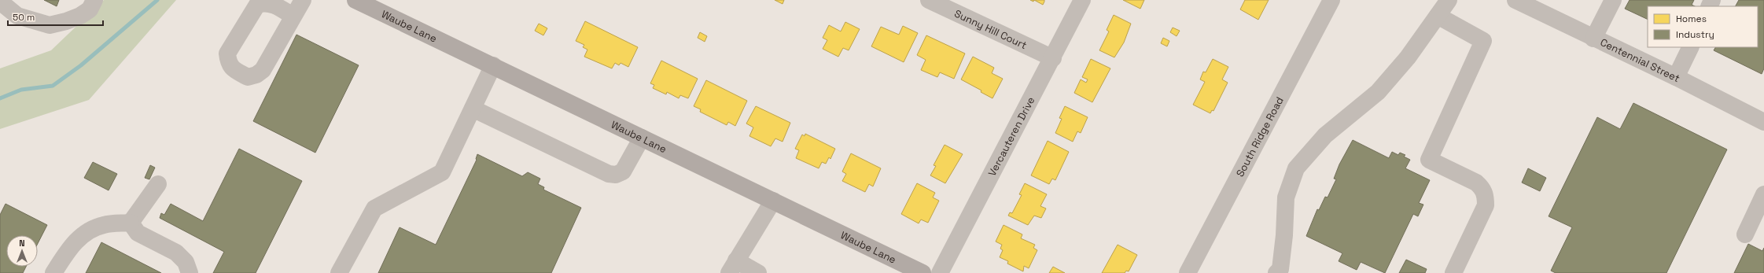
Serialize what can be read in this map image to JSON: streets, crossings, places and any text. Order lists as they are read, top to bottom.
{
  "streets": {
    "main road": ["Waube Lane"],
    "street": [
      "Sunny Hill Court",
      "Centennial Street",
      "Vercauteren Drive",
      "South Ridge Road"
    ]
  },
  "crossings": [
    ["Sunny Hill Court", "Vercauteren Drive"]
  ],
  "legend": ["Homes", "Industry"],
  "scale_bar": "50 m",
  "north": "top"
}
